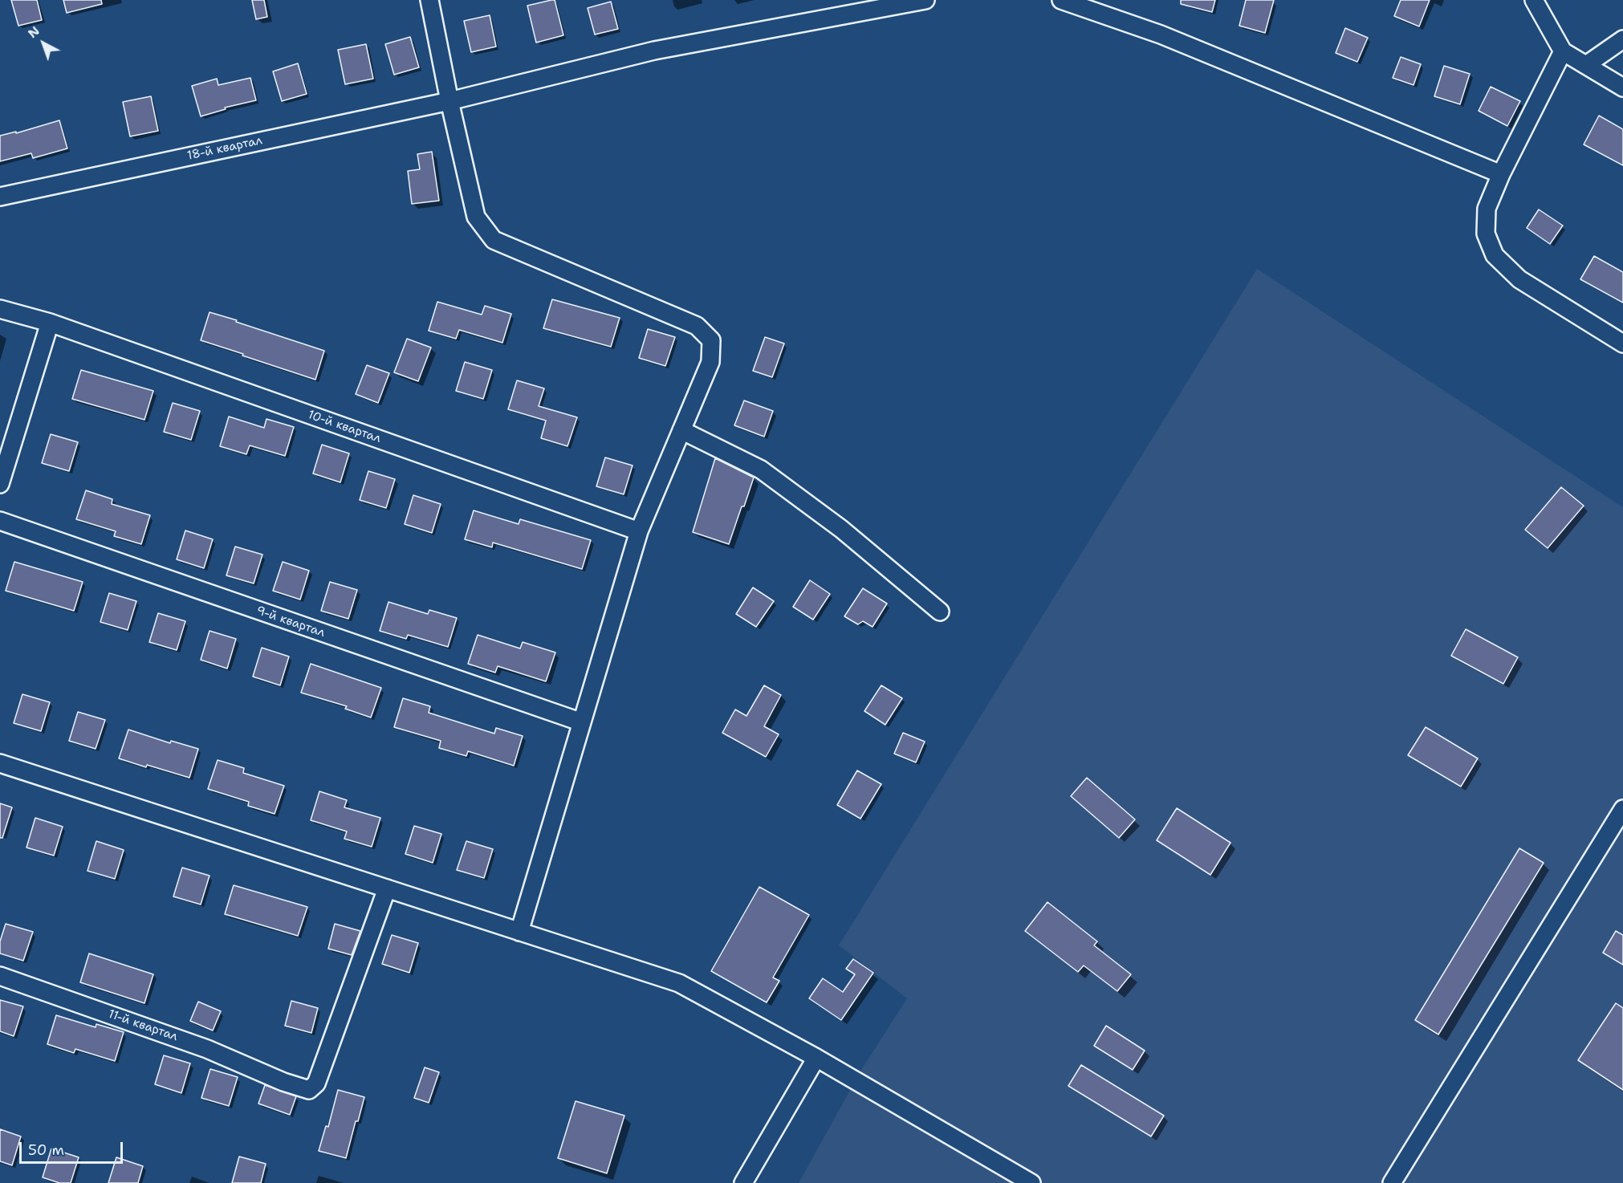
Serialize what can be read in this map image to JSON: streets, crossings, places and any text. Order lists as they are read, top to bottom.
{
  "streets": {
    "street": [
      "18-й квартал",
      "10-й квартал",
      "9-й квартал",
      "11-й квартал"
    ]
  },
  "scale_bar": "50 m",
  "north": "top left"
}
